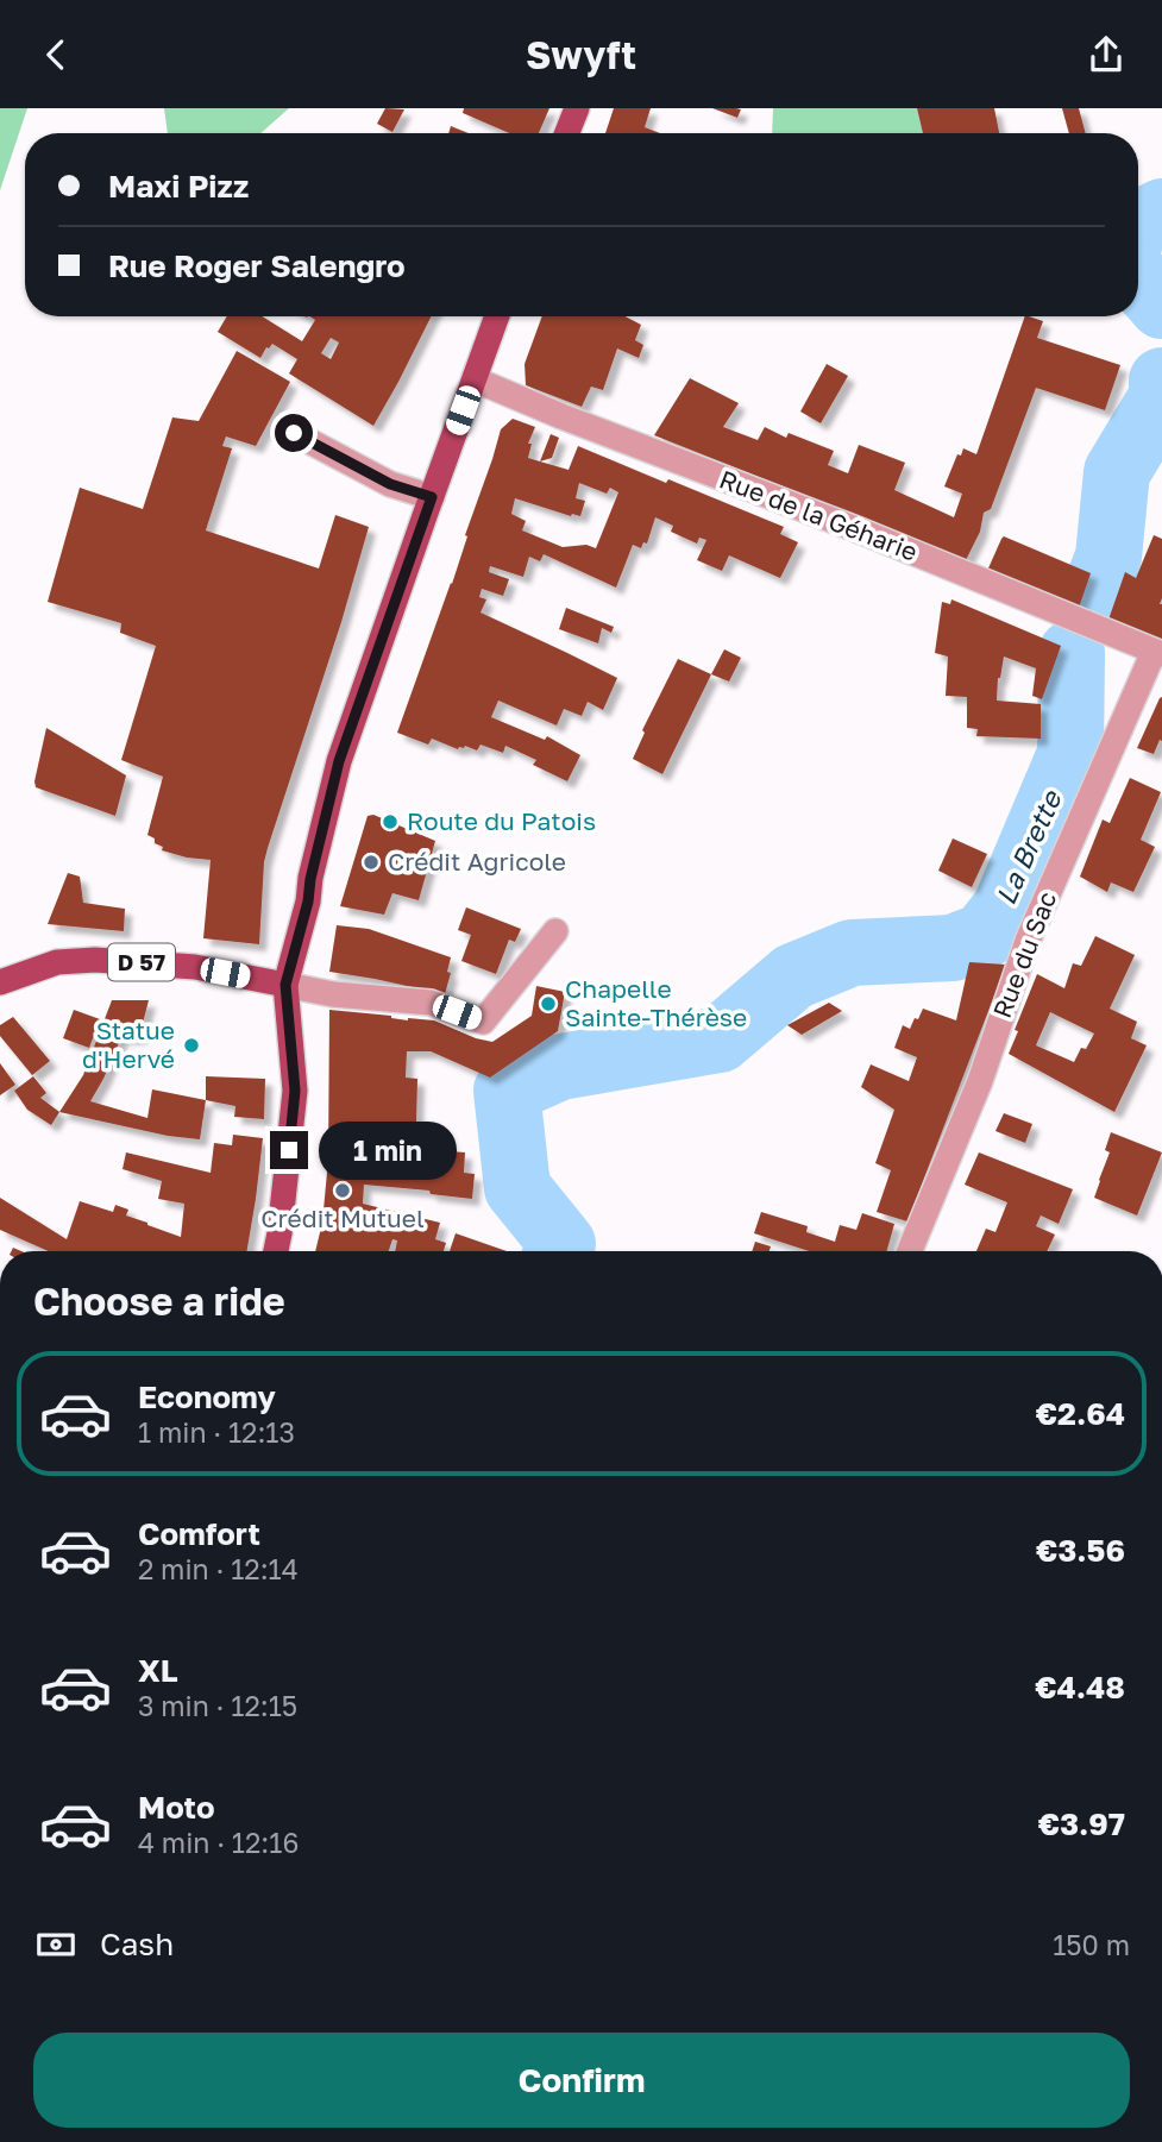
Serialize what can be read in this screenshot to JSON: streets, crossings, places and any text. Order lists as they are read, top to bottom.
{
  "streets": {
    "main road": ["D 57"],
    "street": ["Rue de la Géharie", "Rue du Sac"]
  },
  "crossings": [
    ["Rue de la Géharie", "Rue du Sac"]
  ],
  "water": ["La Brette"],
  "places": [
    "Route du Patois",
    "Crédit Agricole",
    "Chapelle Sainte-Thérèse",
    "Statue d'Hervé",
    "Crédit Mutuel"
  ],
  "page": {
    "header": "Swyft",
    "banner": ["Maxi Pizz", "Rue Roger Salengro"],
    "bubble": "1 min",
    "heading": "Choose a ride",
    "list": [
      {
        "name": "Economy",
        "note": "1 min · 12:13",
        "value": "€2.64"
      },
      {
        "name": "Comfort",
        "note": "2 min · 12:14",
        "value": "€3.56"
      },
      {
        "name": "XL",
        "note": "3 min · 12:15",
        "value": "€4.48"
      },
      {
        "name": "Moto",
        "note": "4 min · 12:16",
        "value": "€3.97"
      }
    ],
    "pay": ["Cash", "150 m"],
    "buttons": "Confirm"
  }
}
